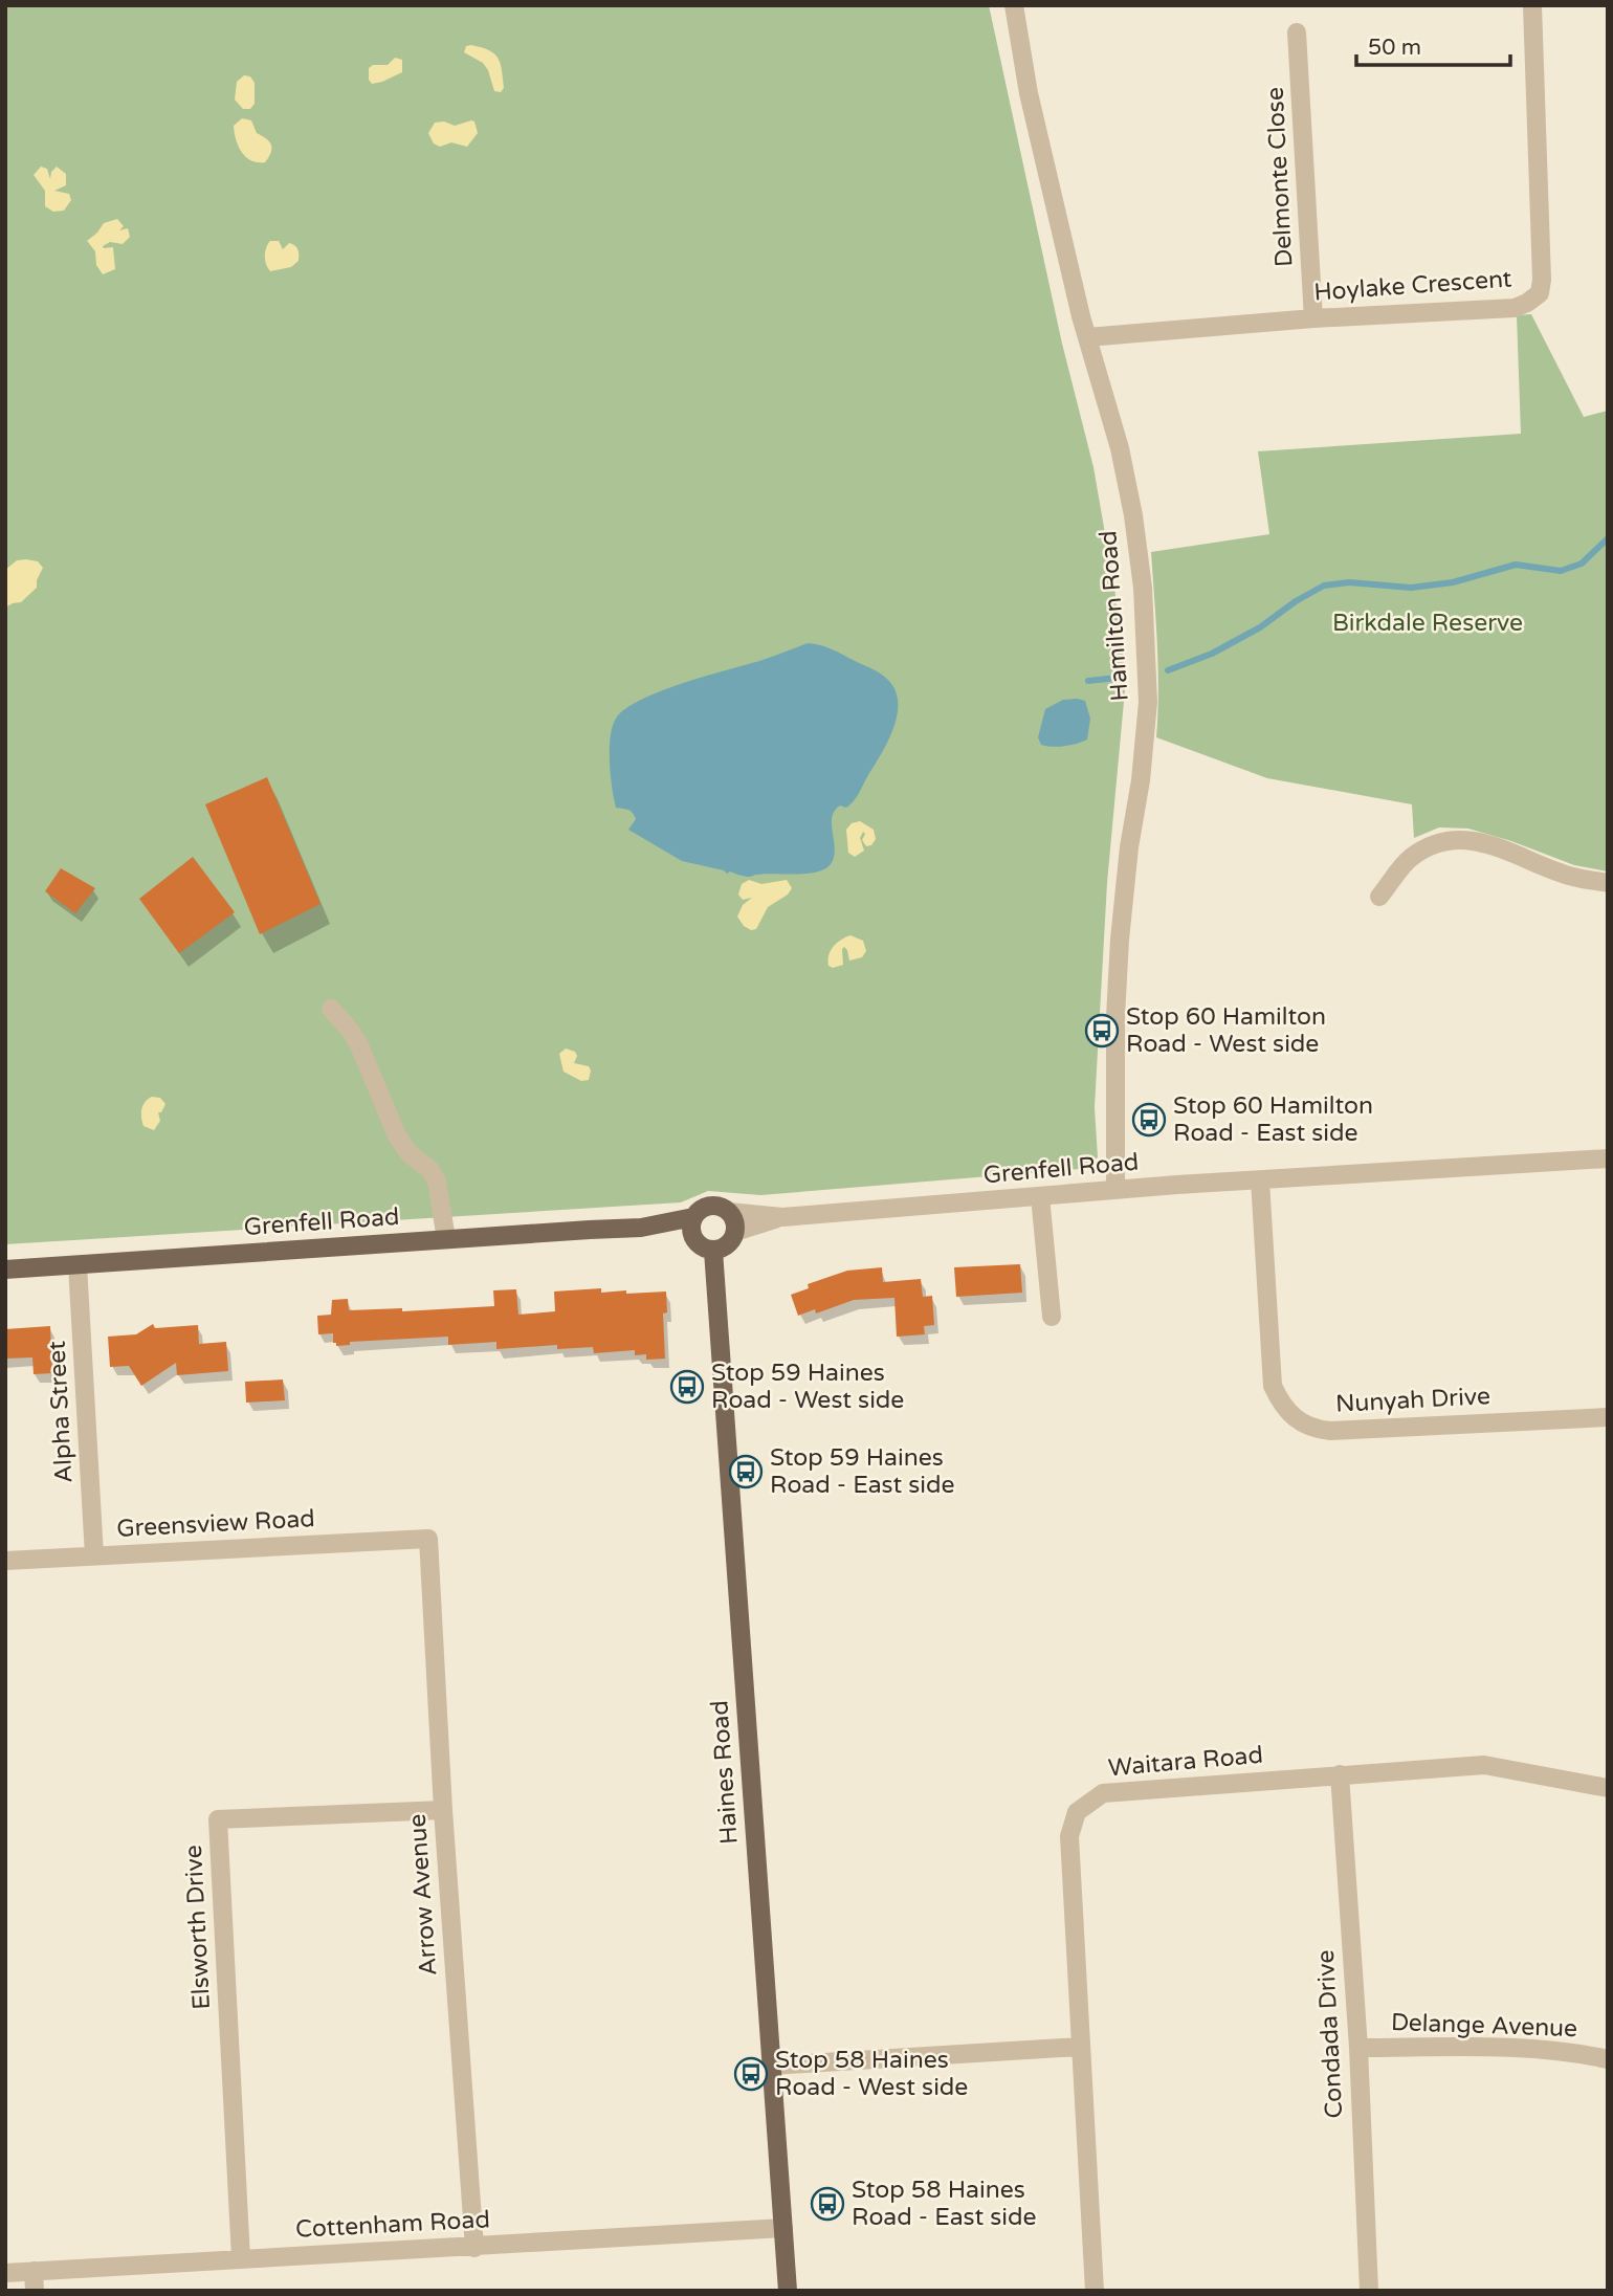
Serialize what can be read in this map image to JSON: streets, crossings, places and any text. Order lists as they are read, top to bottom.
{
  "streets": {
    "main road": ["Grenfell Road", "Haines Road"],
    "street": [
      "Delmonte Close",
      "Hoylake Crescent",
      "Hamilton Road",
      "Nunyah Drive",
      "Alpha Street",
      "Greensview Road",
      "Waitara Road",
      "Arrow Avenue",
      "Elsworth Drive",
      "Delange Avenue",
      "Condada Drive",
      "Cottenham Road"
    ]
  },
  "crossings": [
    ["Delmonte Close", "Hoylake Crescent"],
    ["Hoylake Crescent", "Hamilton Road"],
    ["Hamilton Road", "Grenfell Road"],
    ["Grenfell Road", "Nunyah Drive"],
    ["Grenfell Road", "Alpha Street"],
    ["Grenfell Road", "Haines Road"],
    ["Alpha Street", "Greensview Road"],
    ["Greensview Road", "Arrow Avenue"],
    ["Waitara Road", "Condada Drive"],
    ["Haines Road", "Cottenham Road"],
    ["Arrow Avenue", "Elsworth Drive"],
    ["Arrow Avenue", "Cottenham Road"],
    ["Elsworth Drive", "Cottenham Road"],
    ["Delange Avenue", "Condada Drive"]
  ],
  "parks": ["Birkdale Reserve"],
  "places": {
    "bus stop": [
      "Stop 60 Hamilton Road - West side",
      "Stop 60 Hamilton Road - East side",
      "Stop 59 Haines Road - West side",
      "Stop 59 Haines Road - East side",
      "Stop 58 Haines Road - West side",
      "Stop 58 Haines Road - East side"
    ]
  },
  "scale_bar": "50 m"
}
